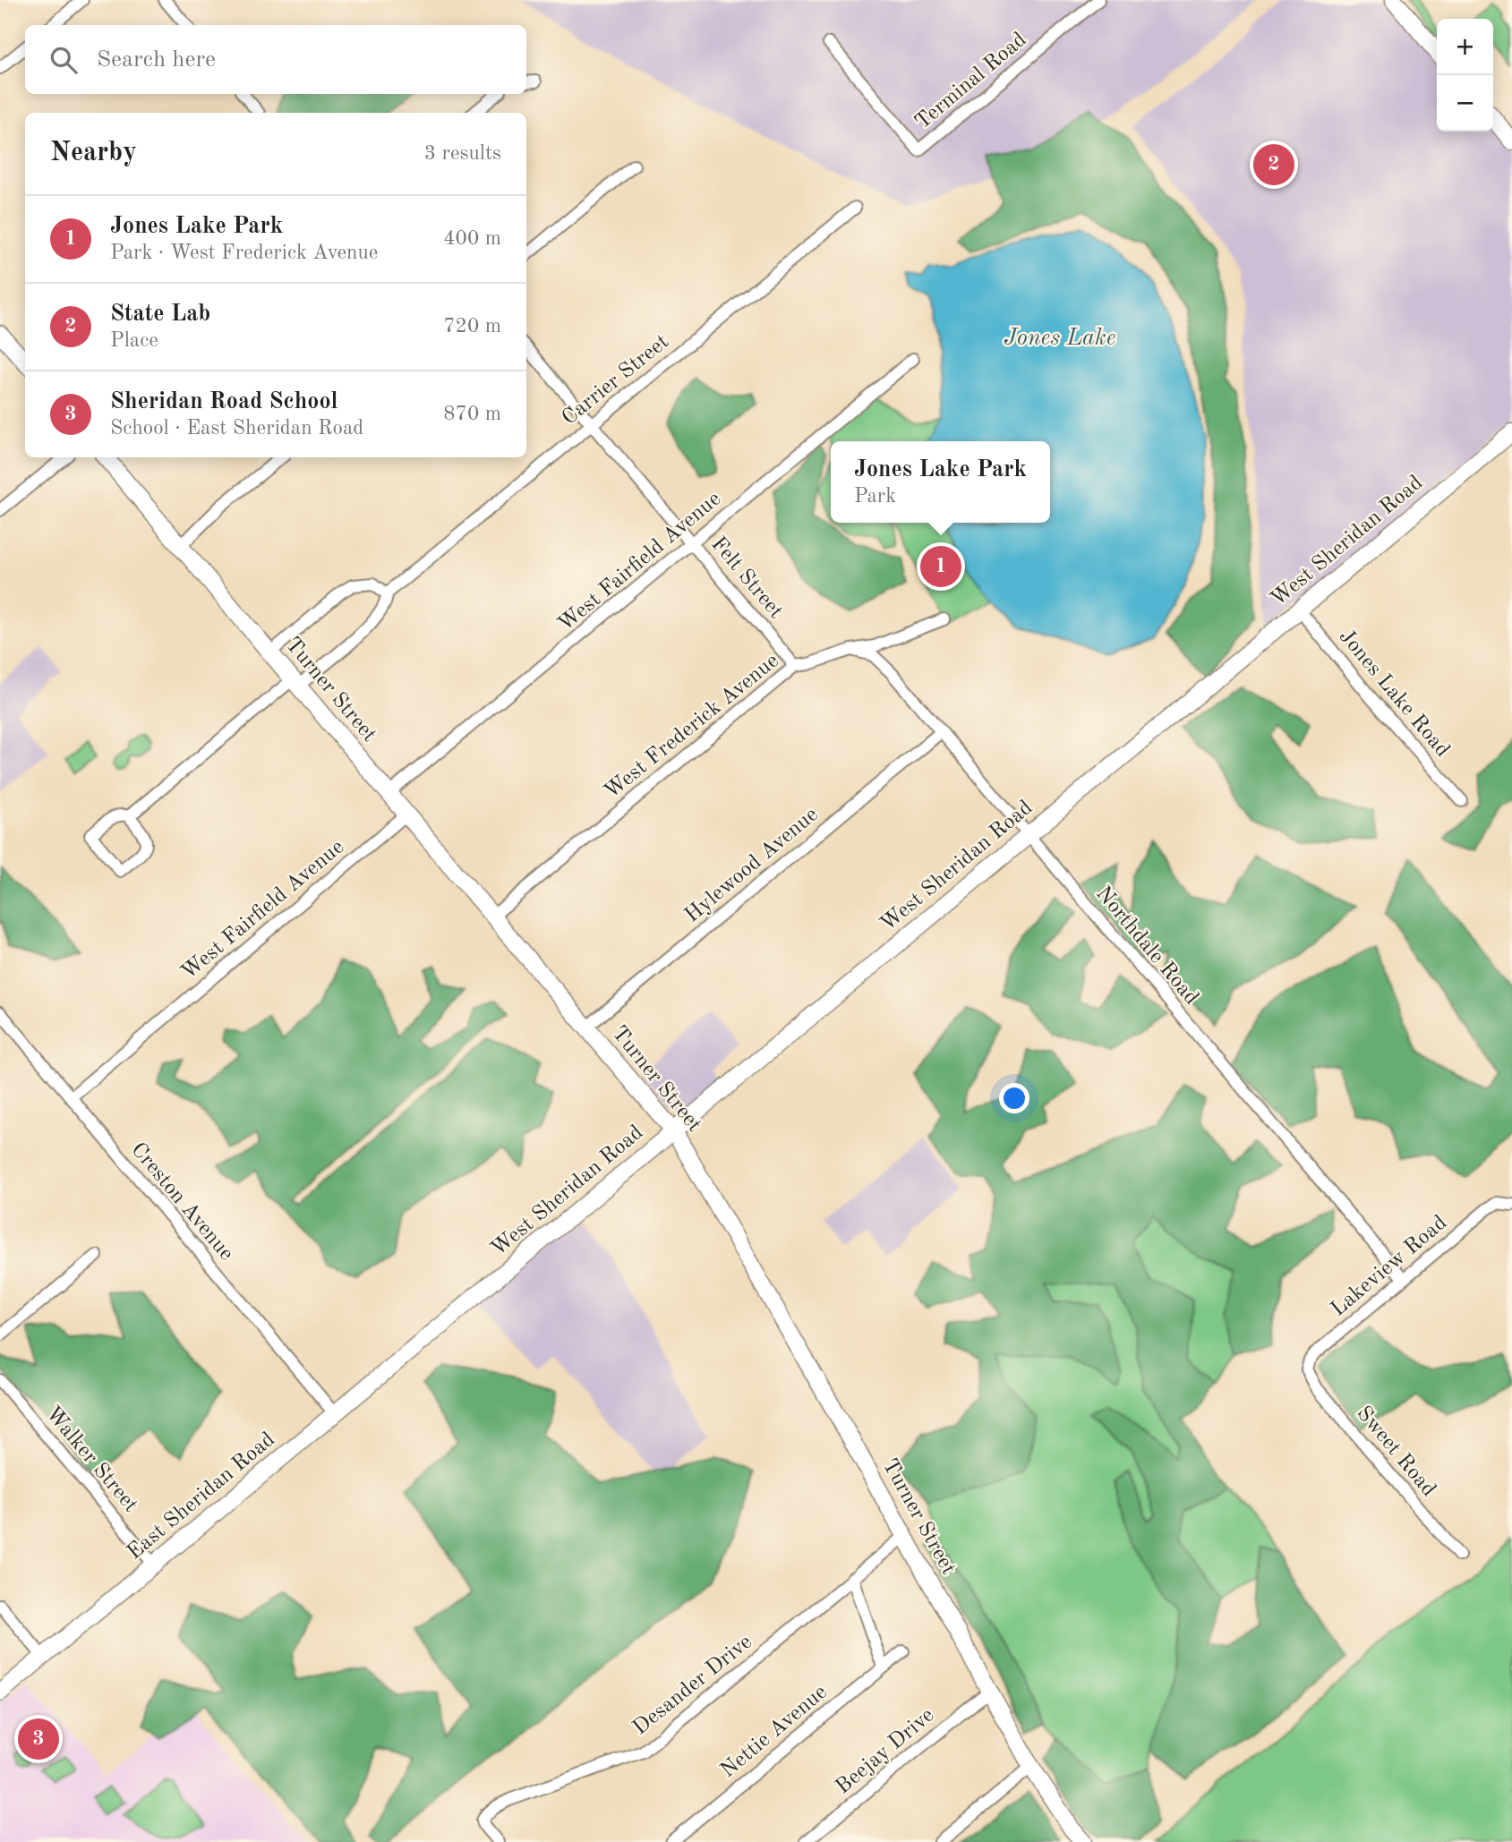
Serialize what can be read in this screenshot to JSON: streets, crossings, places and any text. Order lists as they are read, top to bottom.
{
  "streets": {
    "street": [
      "Terminal Road",
      "Carrier Street",
      "West Sheridan Road",
      "West Fairfield Avenue",
      "Felt Street",
      "Turner Street",
      "Jones Lake Road",
      "West Frederick Avenue",
      "Hylewood Avenue",
      "Northdale Road",
      "Creston Avenue",
      "Lakeview Road",
      "Sweet Road",
      "Walker Street",
      "East Sheridan Road",
      "Desander Drive",
      "Nettie Avenue",
      "Beejay Drive"
    ]
  },
  "crossings": [
    ["Carrier Street", "Felt Street"],
    ["Carrier Street", "Turner Street"],
    ["West Sheridan Road", "Turner Street"],
    ["West Sheridan Road", "Jones Lake Road"],
    ["West Sheridan Road", "Northdale Road"],
    ["West Sheridan Road", "East Sheridan Road"],
    ["West Fairfield Avenue", "Felt Street"],
    ["West Fairfield Avenue", "Turner Street"],
    ["West Fairfield Avenue", "Creston Avenue"],
    ["Felt Street", "West Frederick Avenue"],
    ["Turner Street", "West Frederick Avenue"],
    ["Turner Street", "Hylewood Avenue"],
    ["Turner Street", "Desander Drive"],
    ["Turner Street", "Beejay Drive"],
    ["West Frederick Avenue", "Northdale Road"],
    ["Hylewood Avenue", "Northdale Road"],
    ["Northdale Road", "Lakeview Road"],
    ["Creston Avenue", "East Sheridan Road"],
    ["Lakeview Road", "Sweet Road"],
    ["Walker Street", "East Sheridan Road"]
  ],
  "water": ["Jones Lake"],
  "page": {
    "map_buttons": ["+", "−"],
    "search": "Search here",
    "heading": ["Nearby", "3 results"],
    "pins": ["2", "1", "3"],
    "list": [
      {
        "mark": "1",
        "name": "Jones Lake Park",
        "note": "Park · West Frederick Avenue",
        "value": "400 m"
      },
      {
        "mark": "2",
        "name": "State Lab",
        "note": "Place",
        "value": "720 m"
      },
      {
        "mark": "3",
        "name": "Sheridan Road School",
        "note": "School · East Sheridan Road",
        "value": "870 m"
      }
    ],
    "popup": ["Jones Lake Park", "Park"]
  }
}
